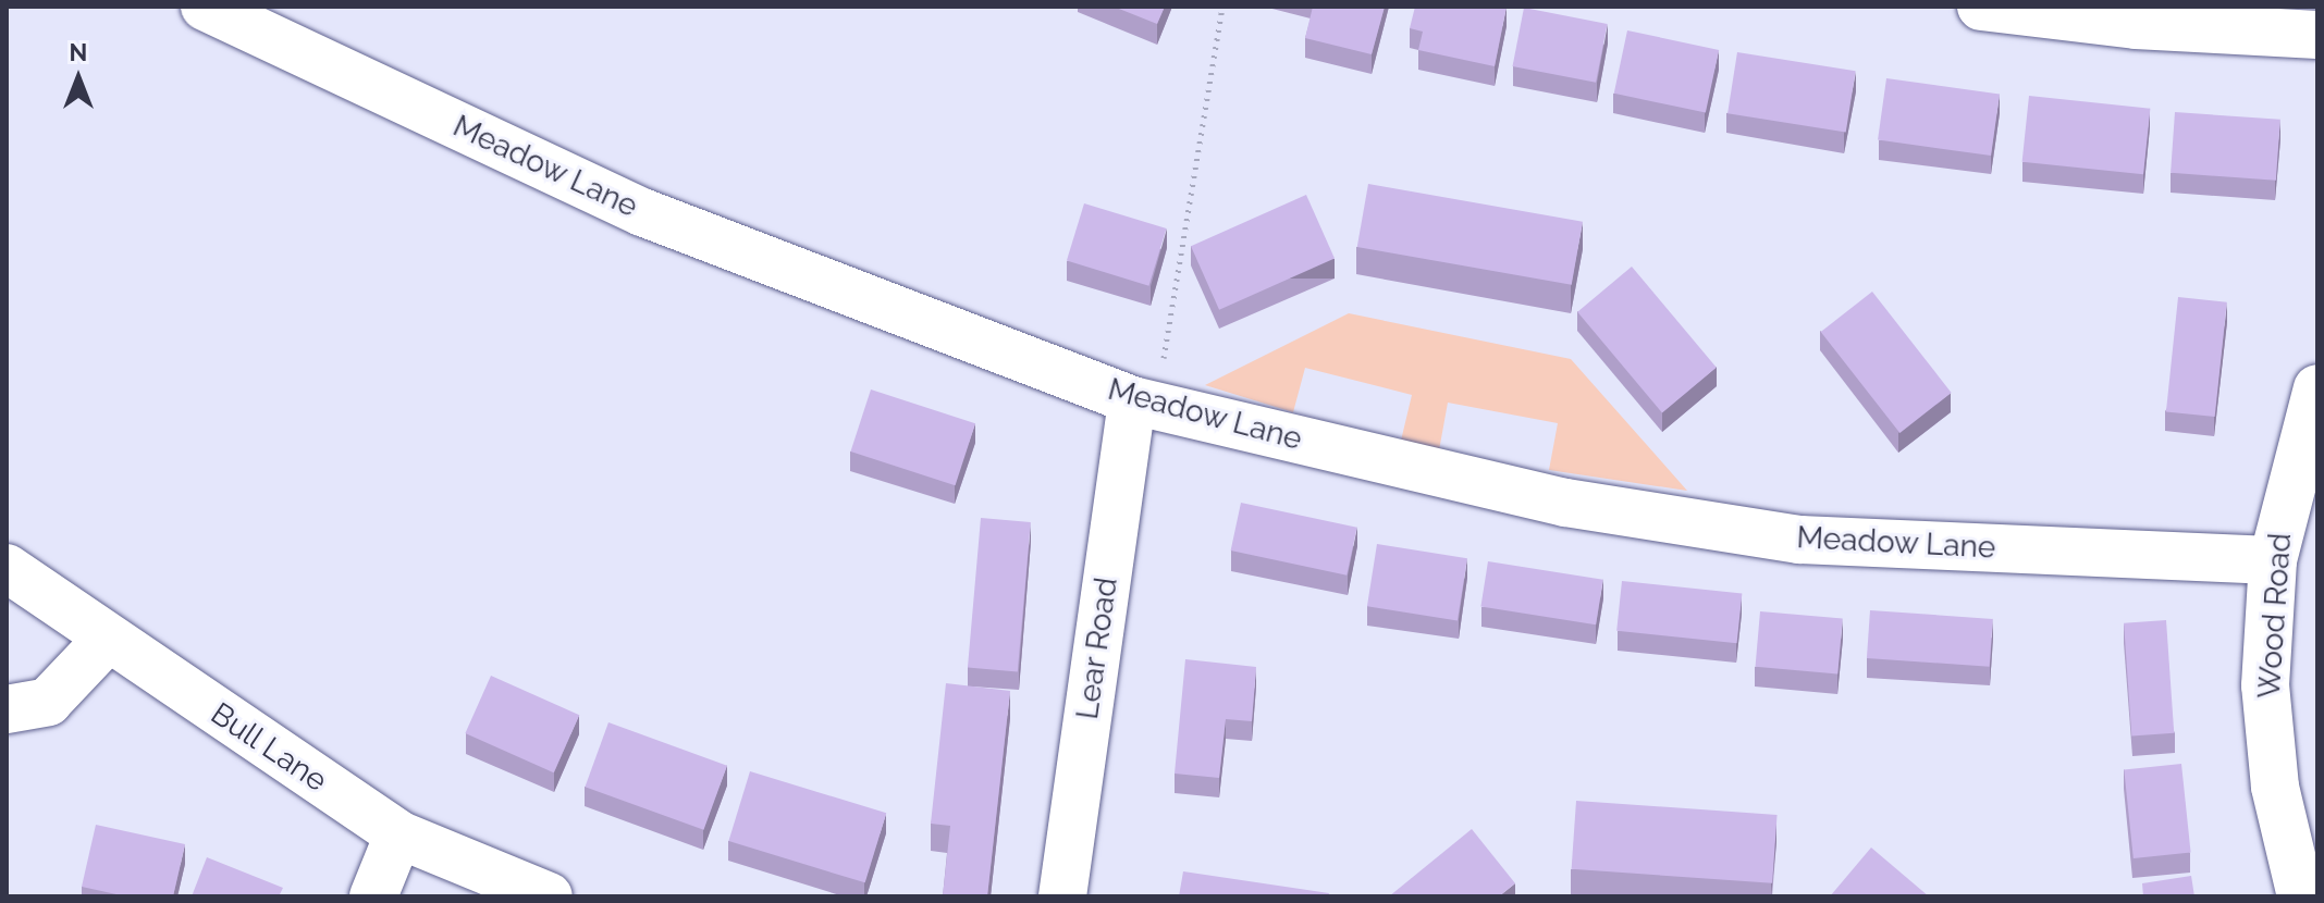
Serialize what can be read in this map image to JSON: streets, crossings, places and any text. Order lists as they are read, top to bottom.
{
  "streets": {
    "street": [
      "Meadow Lane",
      "Wood Road",
      "Lear Road",
      "Bull Lane"
    ]
  },
  "crossings": [
    ["Meadow Lane", "Wood Road"],
    ["Meadow Lane", "Lear Road"]
  ],
  "north": "top"
}
